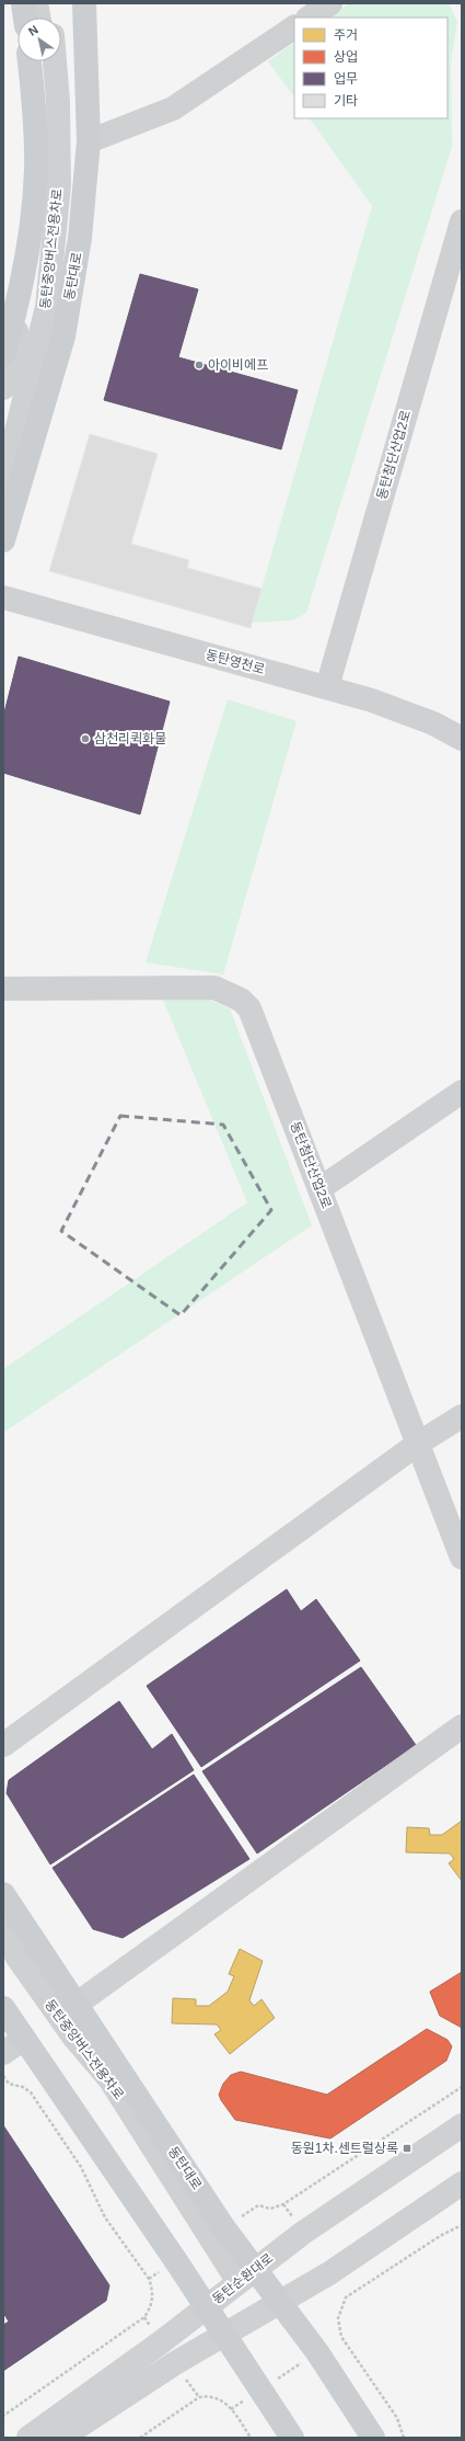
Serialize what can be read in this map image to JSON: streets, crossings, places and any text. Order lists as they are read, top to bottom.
{
  "streets": {
    "main road": ["동탄대로"],
    "street": [
      "동탄중앙버스전용차로",
      "동탄첨단산업2로",
      "동탄영천로",
      "동탄순환대로"
    ]
  },
  "crossings": [
    ["동탄중앙버스전용차로", "동탄대로"],
    ["동탄중앙버스전용차로", "동탄순환대로"],
    ["동탄대로", "동탄순환대로"],
    ["동탄첨단산업2로", "동탄영천로"]
  ],
  "places": {
    "other": ["아이비에프", "삼천리퀵화물"],
    "transit": ["동원1차.센트럴상록"]
  },
  "legend": [
    "주거",
    "상업",
    "업무",
    "기타"
  ],
  "north": "top left"
}
